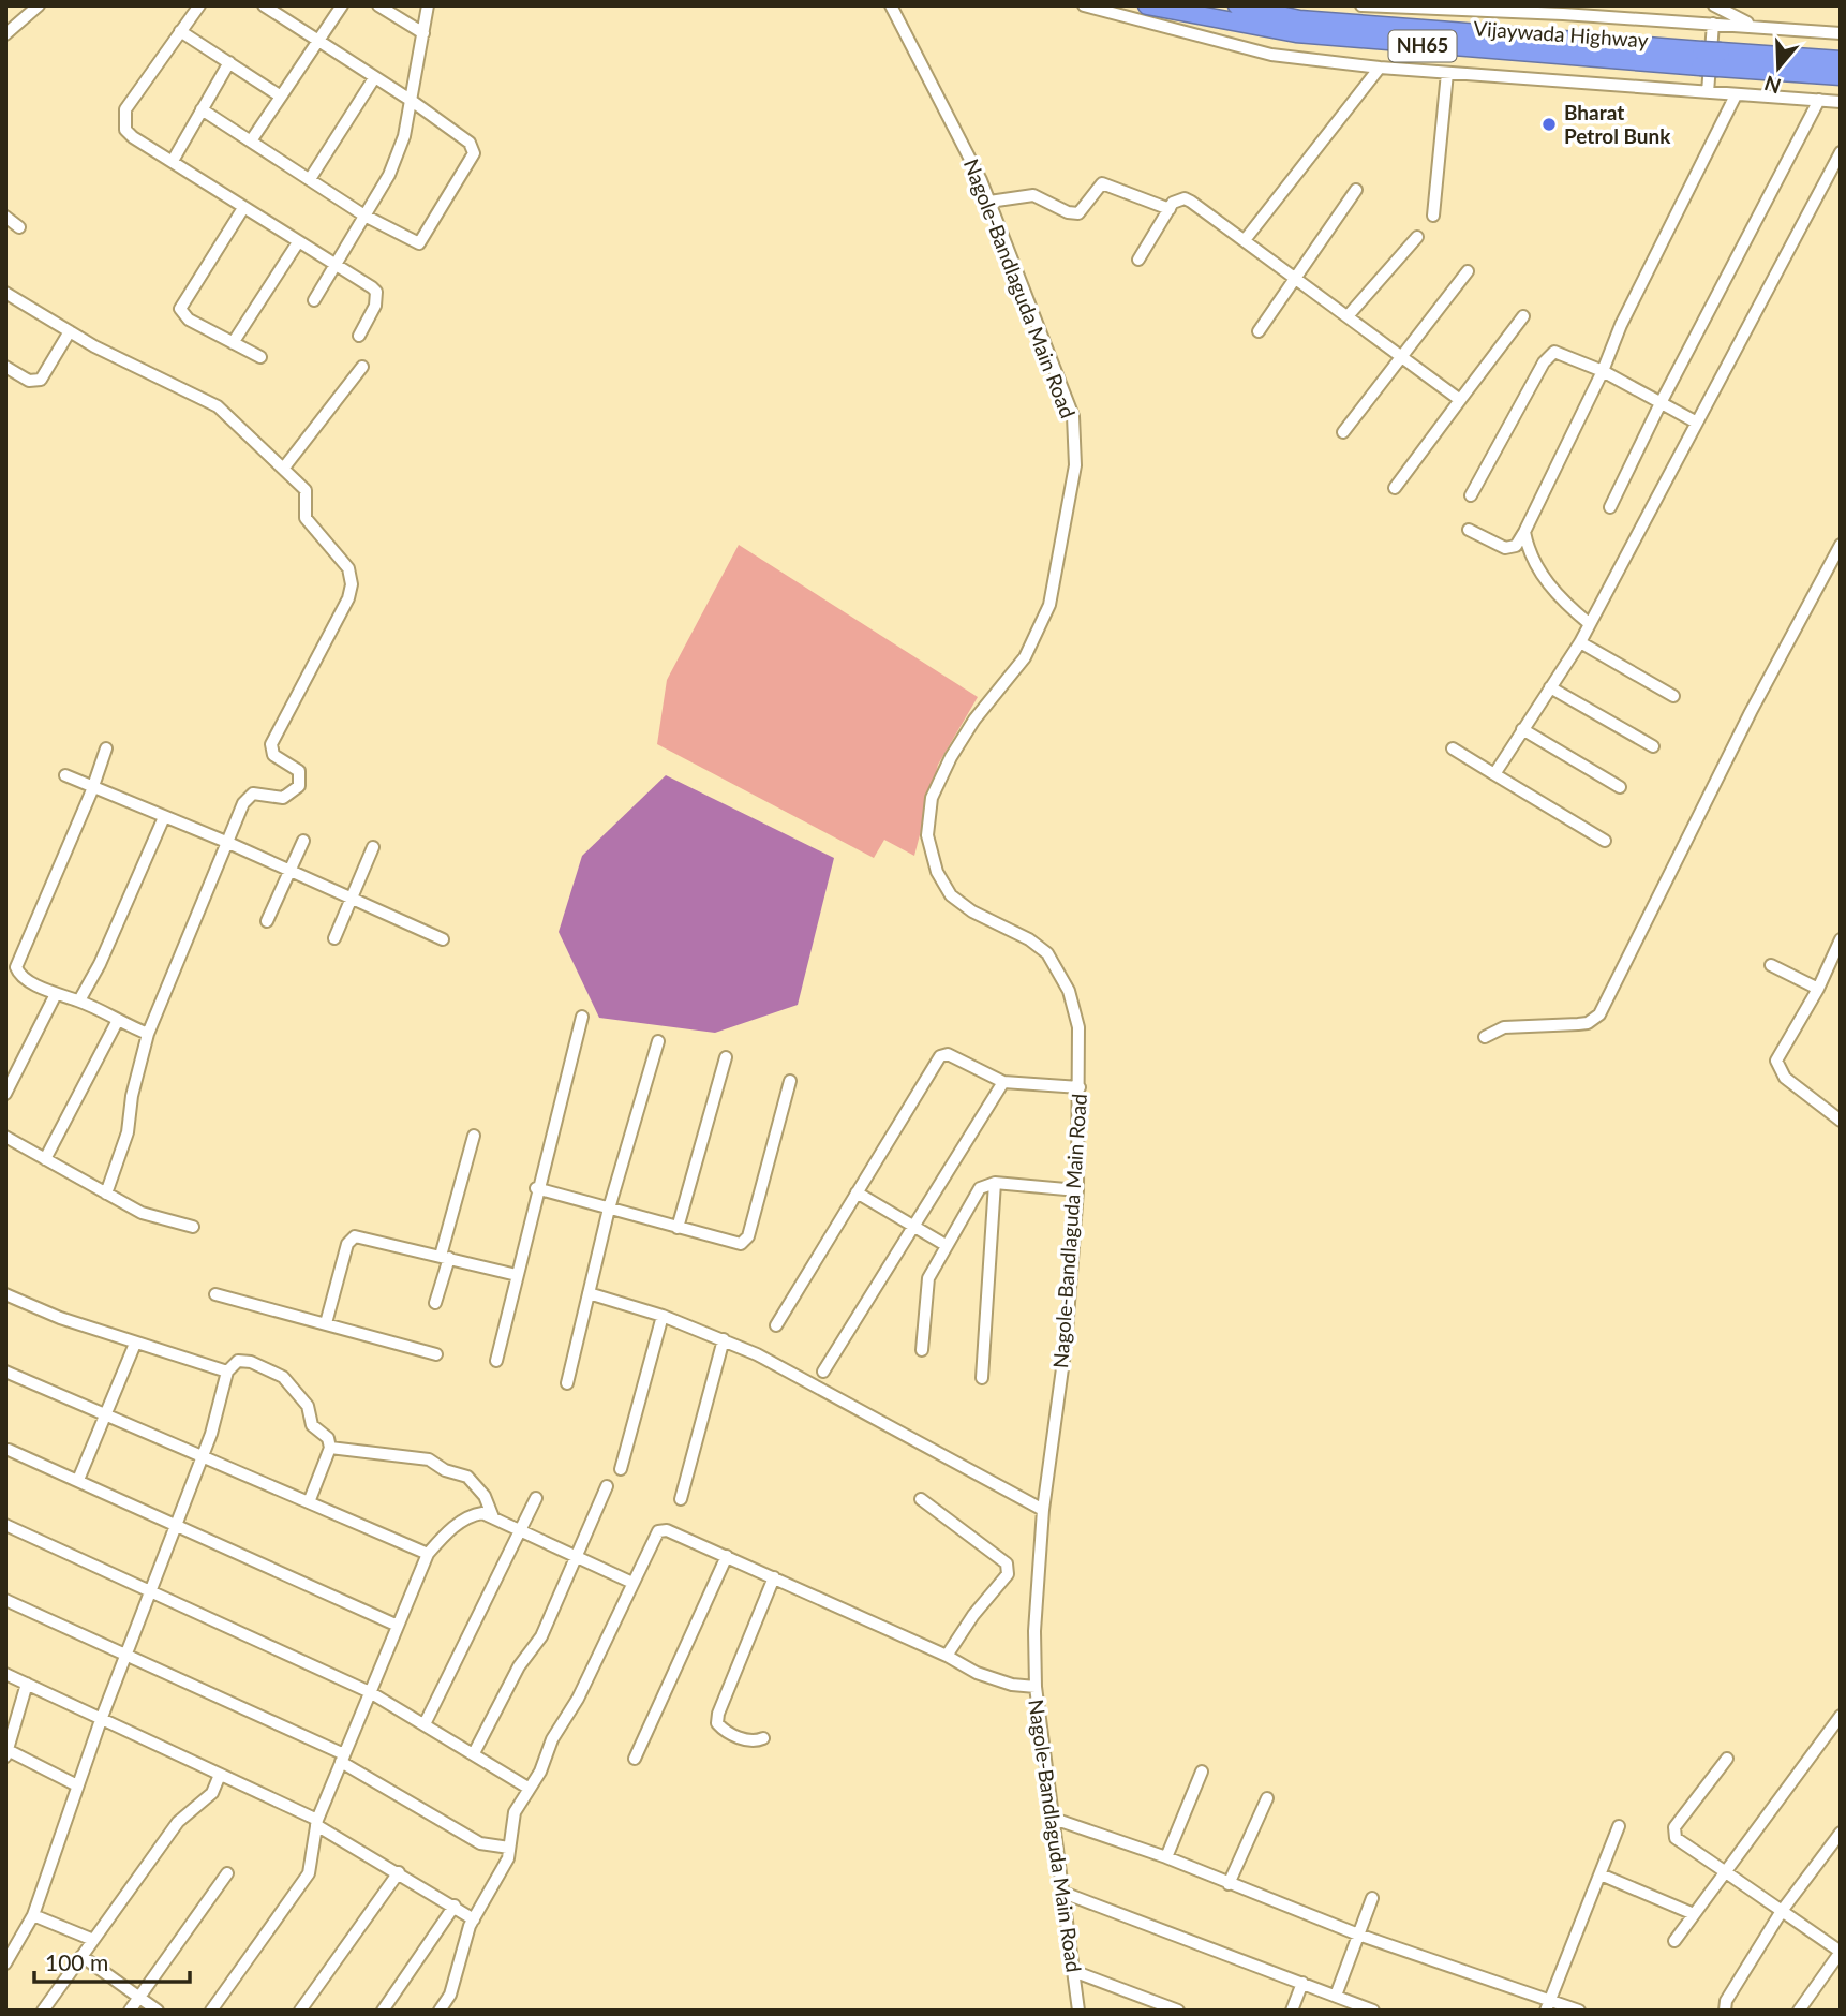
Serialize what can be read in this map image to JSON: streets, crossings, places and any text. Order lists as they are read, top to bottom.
{
  "streets": {
    "highway": ["Vijaywada Highway", "NH65"],
    "street": ["Nagole-Bandlaguda Main Road"]
  },
  "places": ["Bharat Petrol Bunk"],
  "scale_bar": "100 m",
  "north": "bottom"
}
